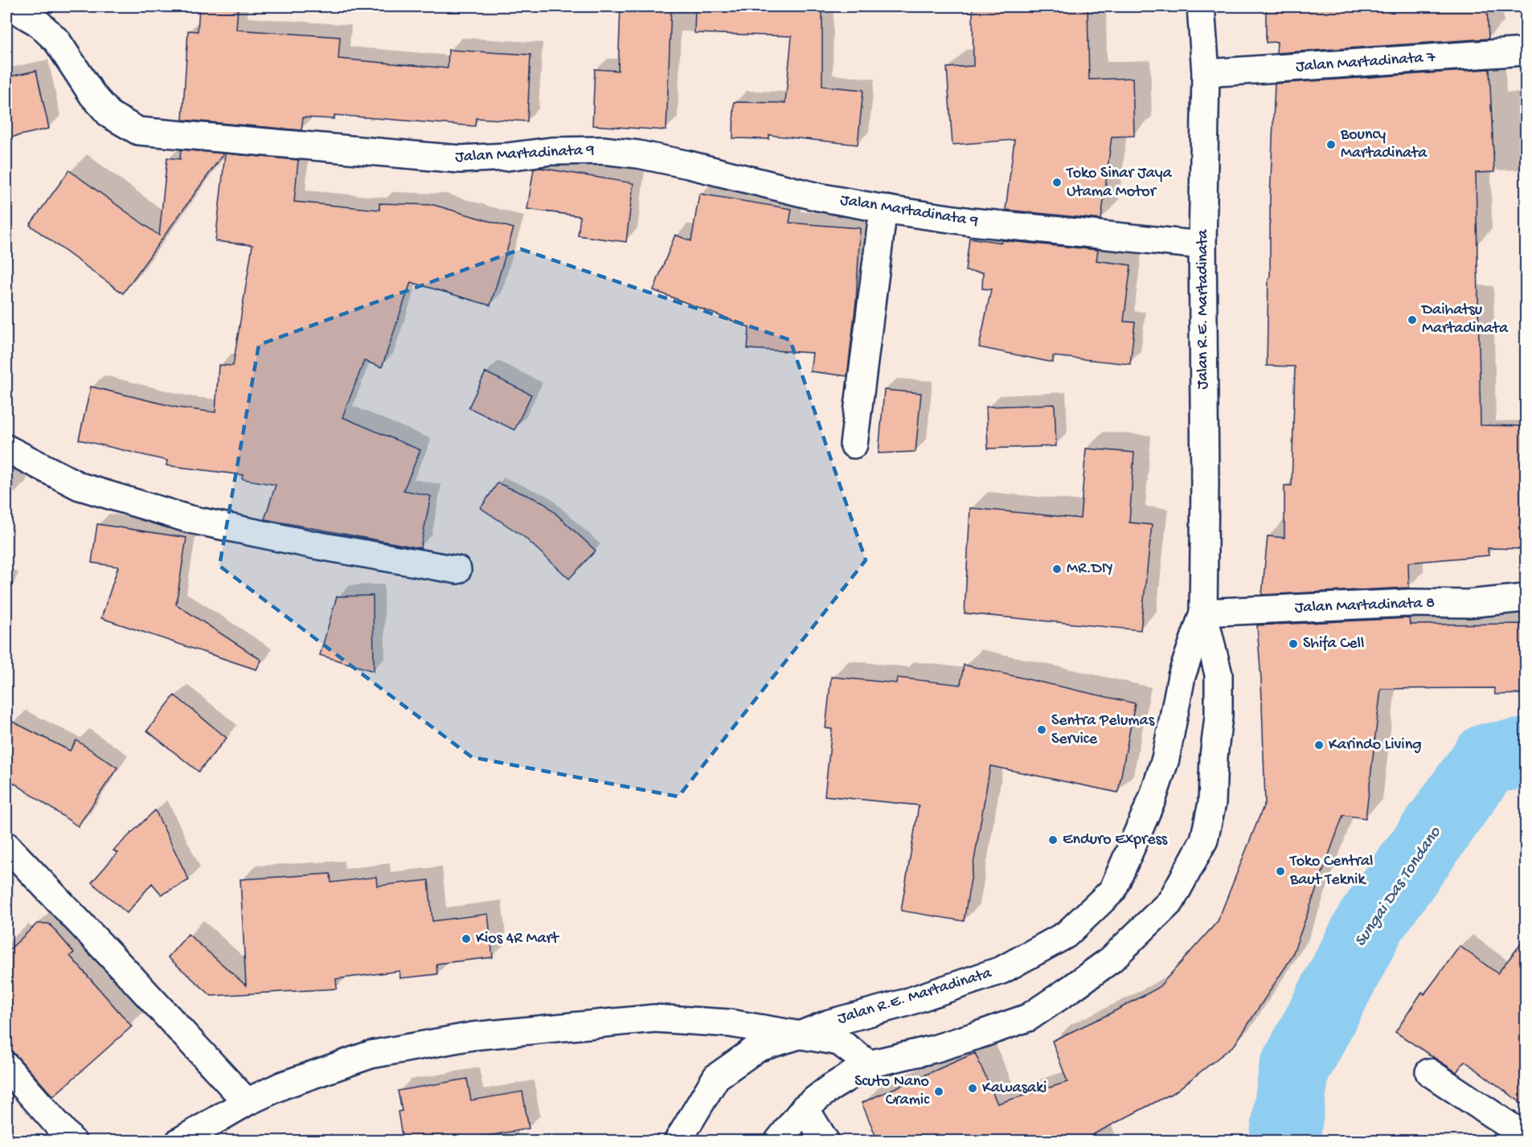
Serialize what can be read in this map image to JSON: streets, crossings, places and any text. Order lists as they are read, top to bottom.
{
  "streets": {
    "main road": [
      "Jalan Martadinata 7",
      "Jalan Martadinata 9",
      "Jalan R.E. Martadinata",
      "Jalan Martadinata 8"
    ]
  },
  "crossings": [
    ["Jalan Martadinata 7", "Jalan R.E. Martadinata"],
    ["Jalan Martadinata 9", "Jalan R.E. Martadinata"],
    ["Jalan R.E. Martadinata", "Jalan Martadinata 8"]
  ],
  "water": ["Sungai Das Tondano"],
  "places": [
    "Bouncy Martadinata",
    "Toko Sinar Jaya Utama Motor",
    "Daihatsu Martadinata",
    "MR.DIY",
    "Shifa Cell",
    "Sentra Pelumas Service",
    "Karindo Living",
    "Enduro Express",
    "Toko Central Baut Teknik",
    "Kios 4R Mart",
    "Kawasaki",
    "Scuto Nano Cramic"
  ]
}
